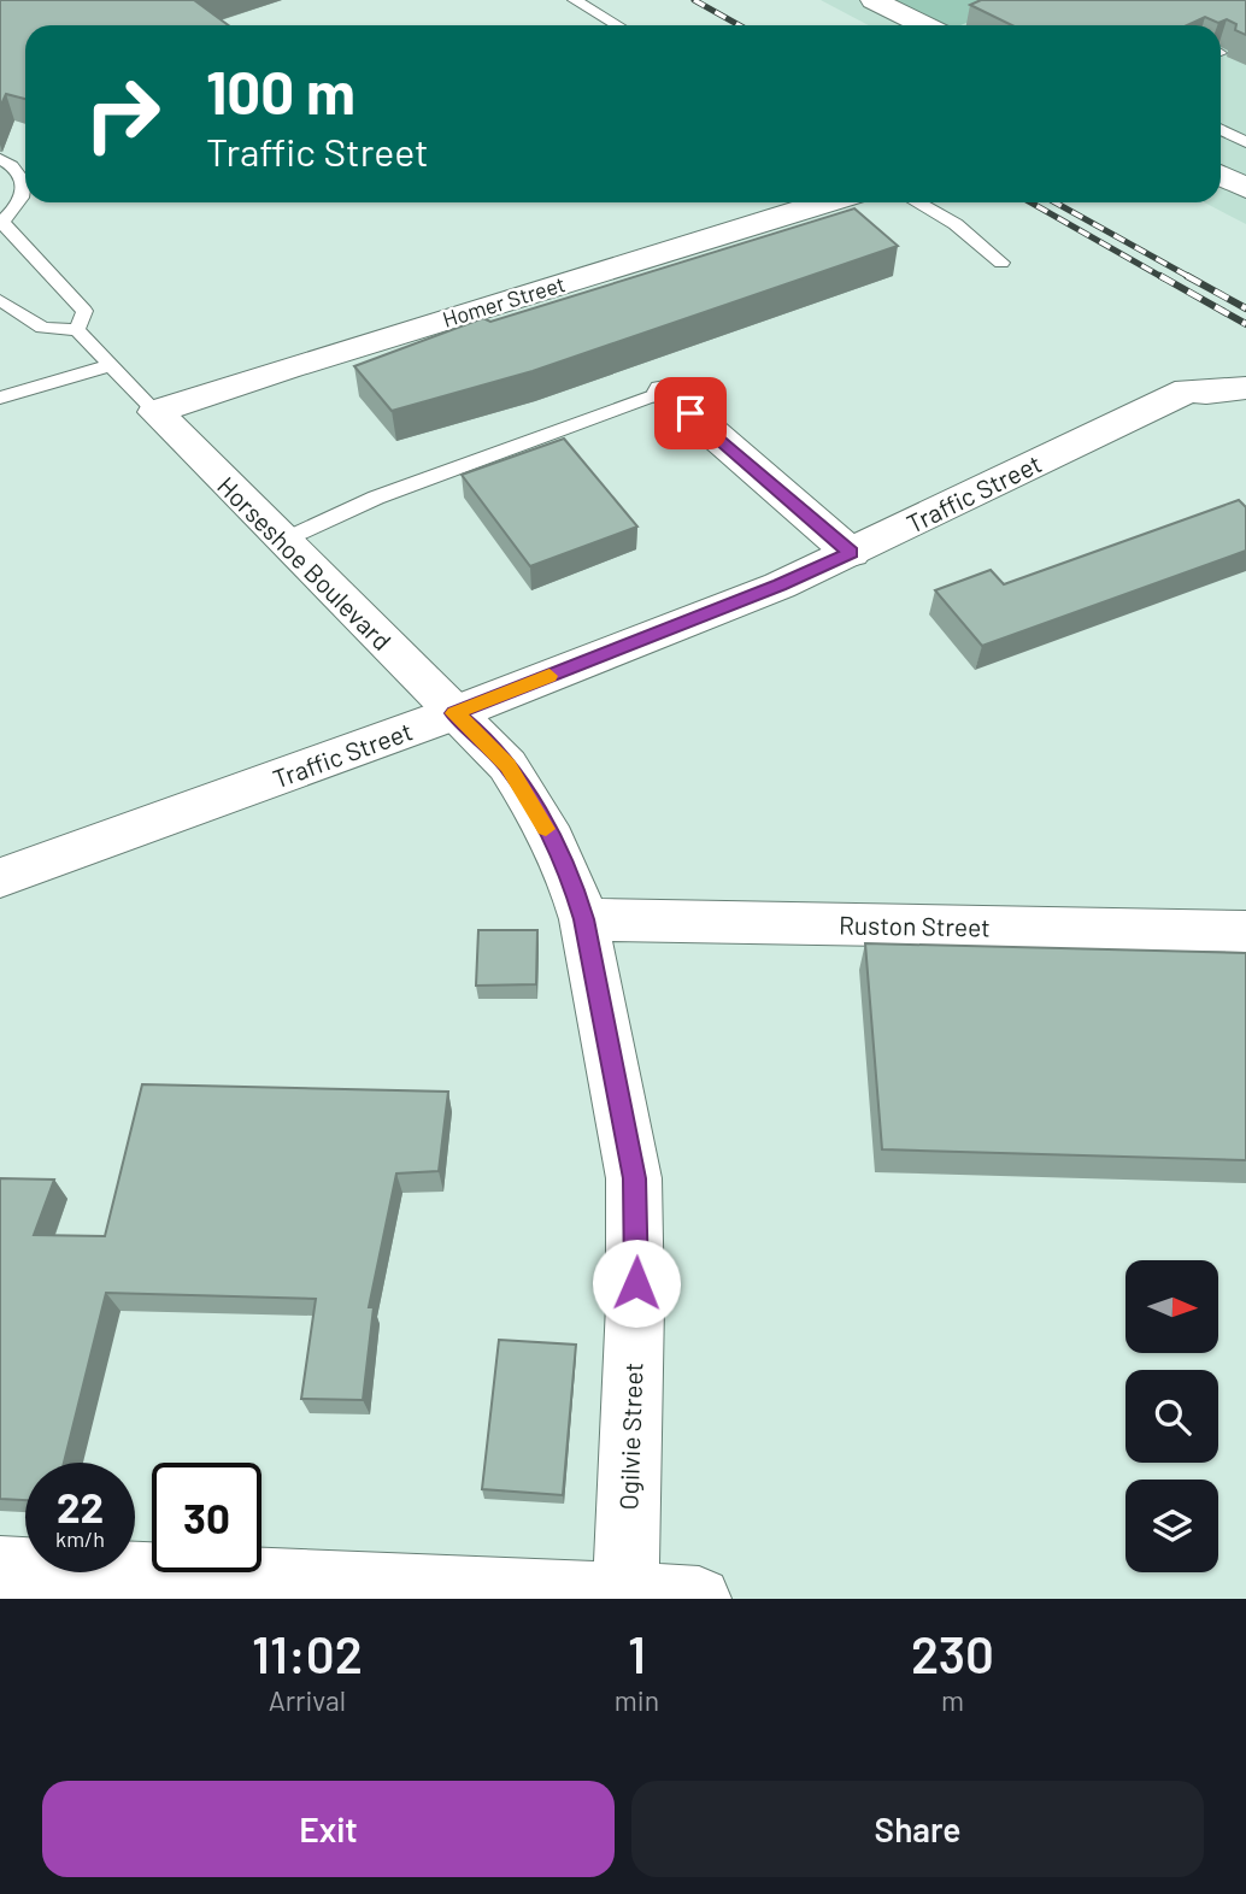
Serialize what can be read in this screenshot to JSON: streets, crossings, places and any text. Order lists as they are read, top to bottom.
{
  "streets": {
    "street": [
      "Homer Street",
      "Traffic Street",
      "Horseshoe Boulevard",
      "Ruston Street",
      "Ogilvie Street"
    ]
  },
  "crossings": [
    ["Homer Street", "Horseshoe Boulevard"],
    ["Traffic Street", "Horseshoe Boulevard"],
    ["Traffic Street", "Ogilvie Street"],
    ["Horseshoe Boulevard", "Ogilvie Street"],
    ["Ruston Street", "Ogilvie Street"]
  ],
  "north": "right",
  "page": {
    "turn": ["100 m", "Traffic Street"],
    "speed": "22 km/h",
    "limit": "30",
    "eta": [
      "11:02",
      "Arrival",
      "1",
      "min",
      "230",
      "m"
    ],
    "buttons": ["Exit", "Share"]
  }
}
